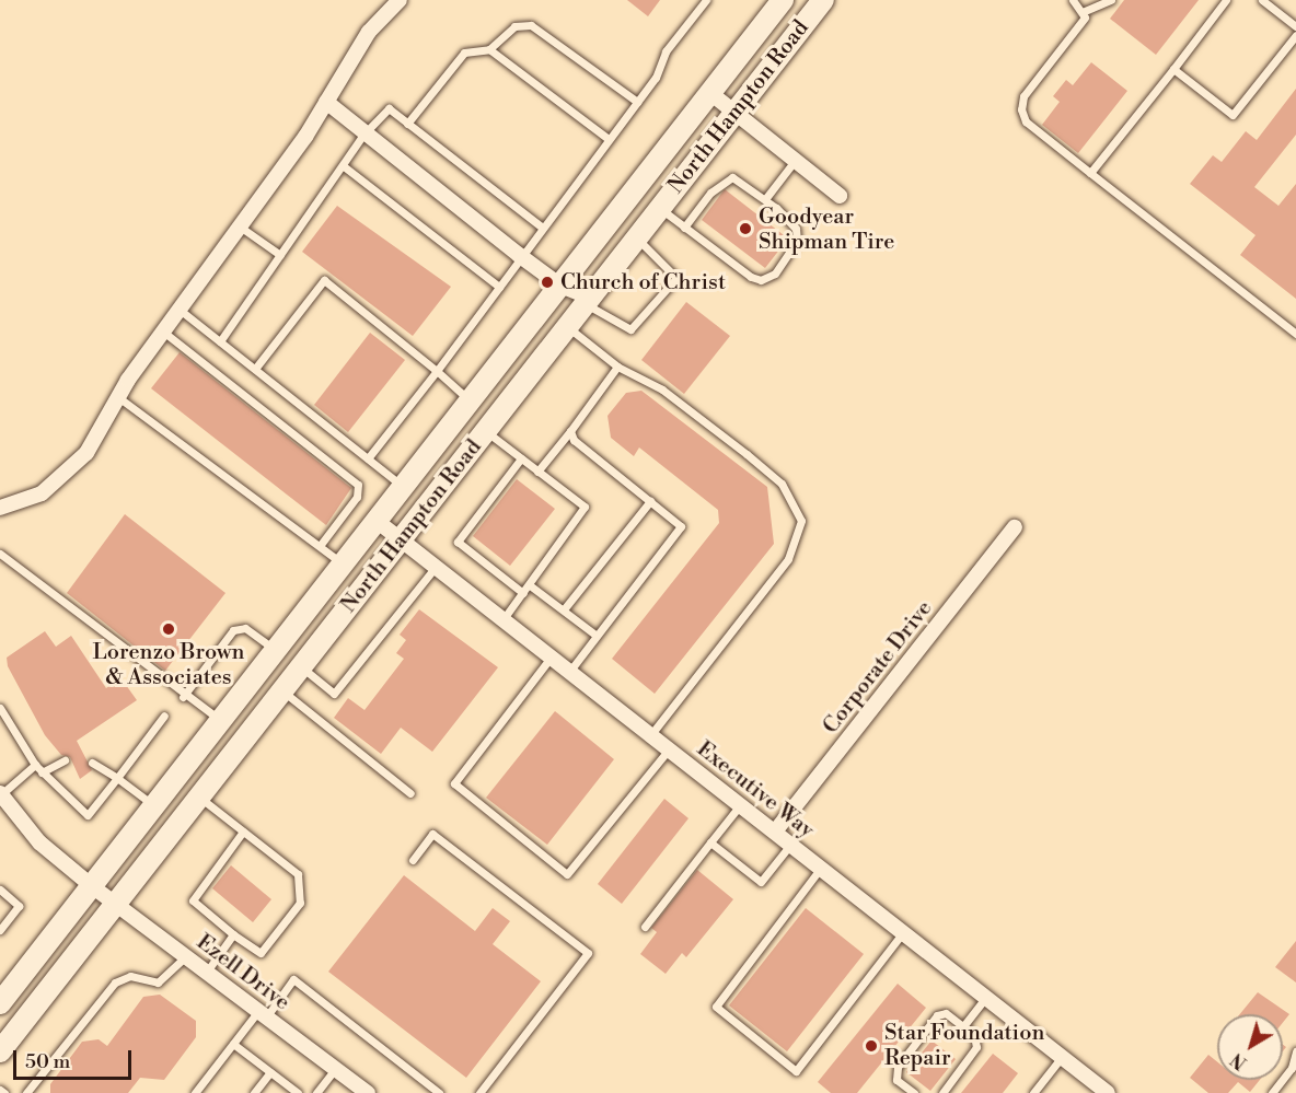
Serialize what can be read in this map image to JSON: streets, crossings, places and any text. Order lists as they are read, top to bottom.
{
  "streets": {
    "main road": ["North Hampton Road"],
    "street": ["Corporate Drive", "Executive Way", "Ezell Drive"]
  },
  "crossings": [
    ["North Hampton Road", "Executive Way"],
    ["North Hampton Road", "Ezell Drive"],
    ["Corporate Drive", "Executive Way"]
  ],
  "places": [
    "Goodyear Shipman Tire",
    "Church of Christ",
    "Lorenzo Brown & Associates",
    "Star Foundation Repair"
  ],
  "scale_bar": "50 m",
  "north": "bottom left"
}
